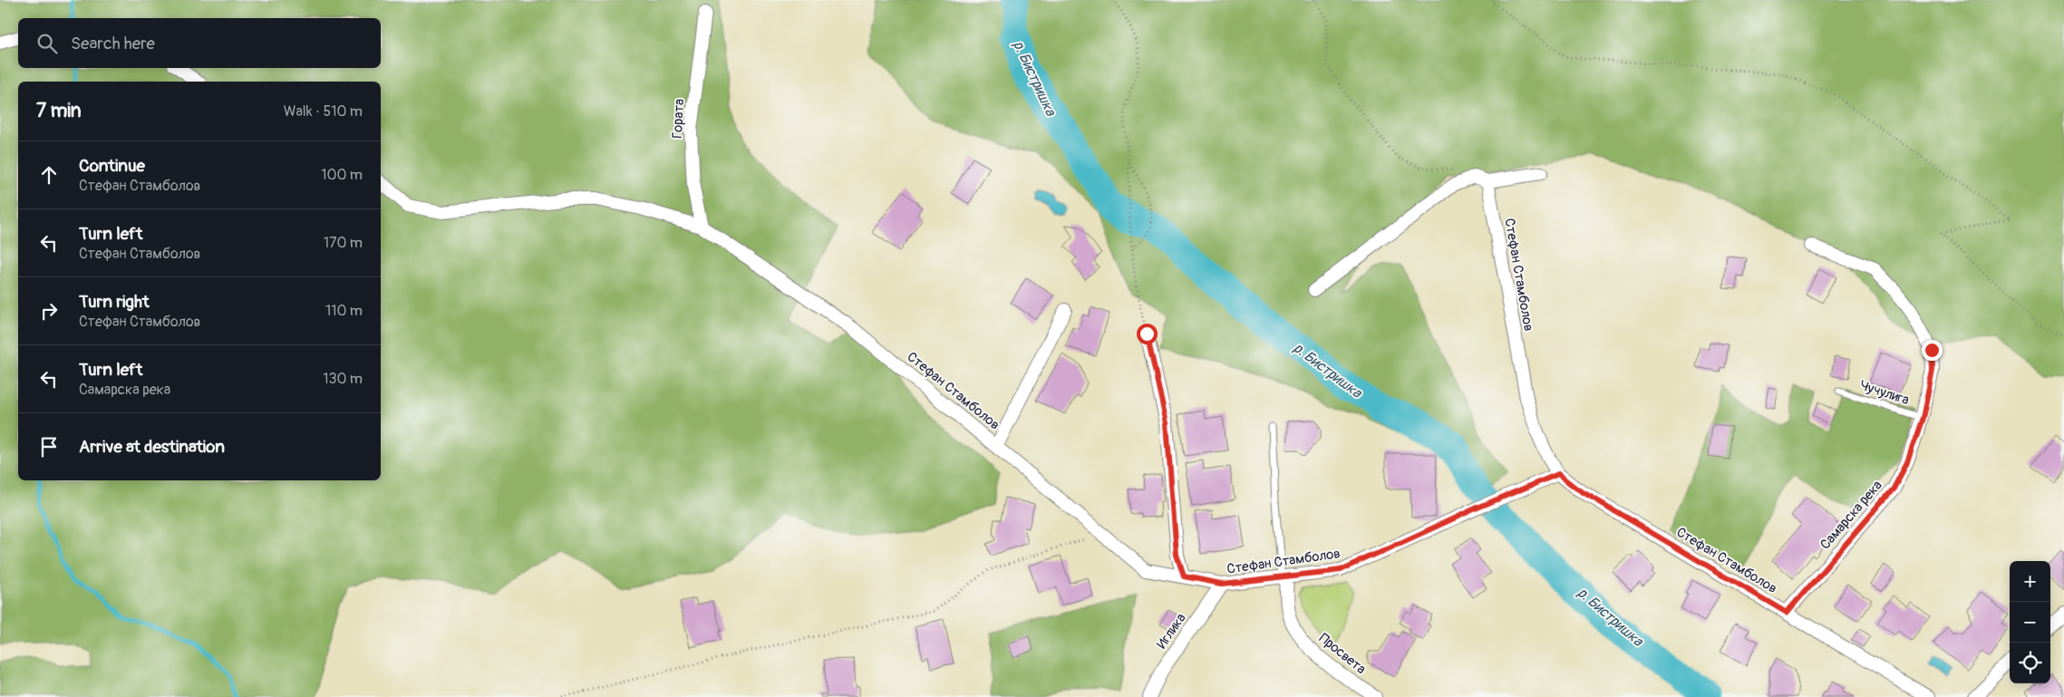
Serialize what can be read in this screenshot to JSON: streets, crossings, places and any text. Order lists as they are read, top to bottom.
{
  "streets": {
    "street": [
      "Гората",
      "Стефан Стамболов",
      "Самарска река",
      "Иглика",
      "Просвета"
    ],
    "lane": ["Чучулига"]
  },
  "crossings": [
    ["Гората", "Стефан Стамболов"],
    ["Стефан Стамболов", "Самарска река"],
    ["Стефан Стамболов", "Иглика"],
    ["Стефан Стамболов", "Просвета"],
    ["Чучулига", "Самарска река"]
  ],
  "water": ["р. Бистришка"],
  "page": {
    "search": "Search here",
    "heading": ["7 min", "Walk · 510 m"],
    "list": [
      ["Continue", "Стефан Стамболов", "100 m"],
      ["Turn left", "Стефан Стамболов", "170 m"],
      ["Turn right", "Стефан Стамболов", "110 m"],
      ["Turn left", "Самарска река", "130 m"],
      "Arrive at destination"
    ],
    "map_buttons": ["+", "−"]
  }
}
